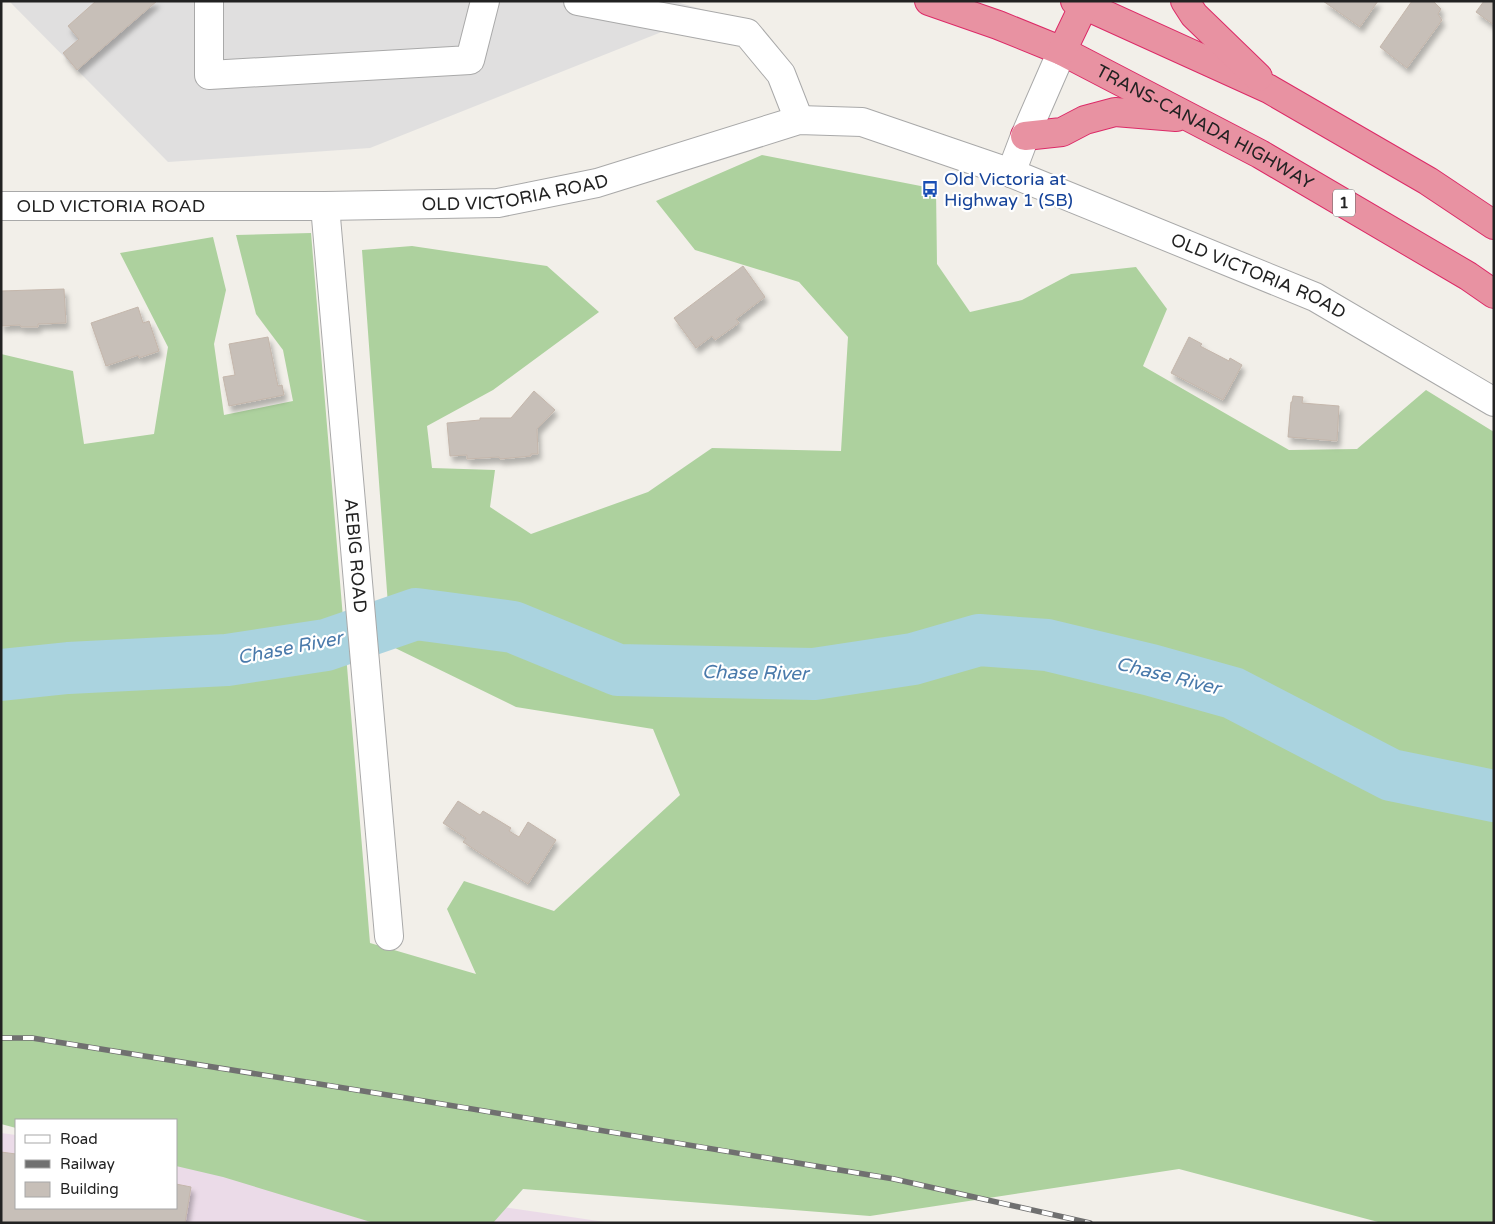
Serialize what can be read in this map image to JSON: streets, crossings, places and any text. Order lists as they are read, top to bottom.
{
  "streets": {
    "highway": ["TRANS-CANADA HIGHWAY", "1"],
    "street": ["OLD VICTORIA ROAD", "AEBIG ROAD"]
  },
  "crossings": [
    ["OLD VICTORIA ROAD", "AEBIG ROAD"]
  ],
  "water": ["Chase River"],
  "places": {
    "bus stop": ["Old Victoria at Highway 1 (SB)"]
  },
  "legend": ["Road", "Railway", "Building"]
}
